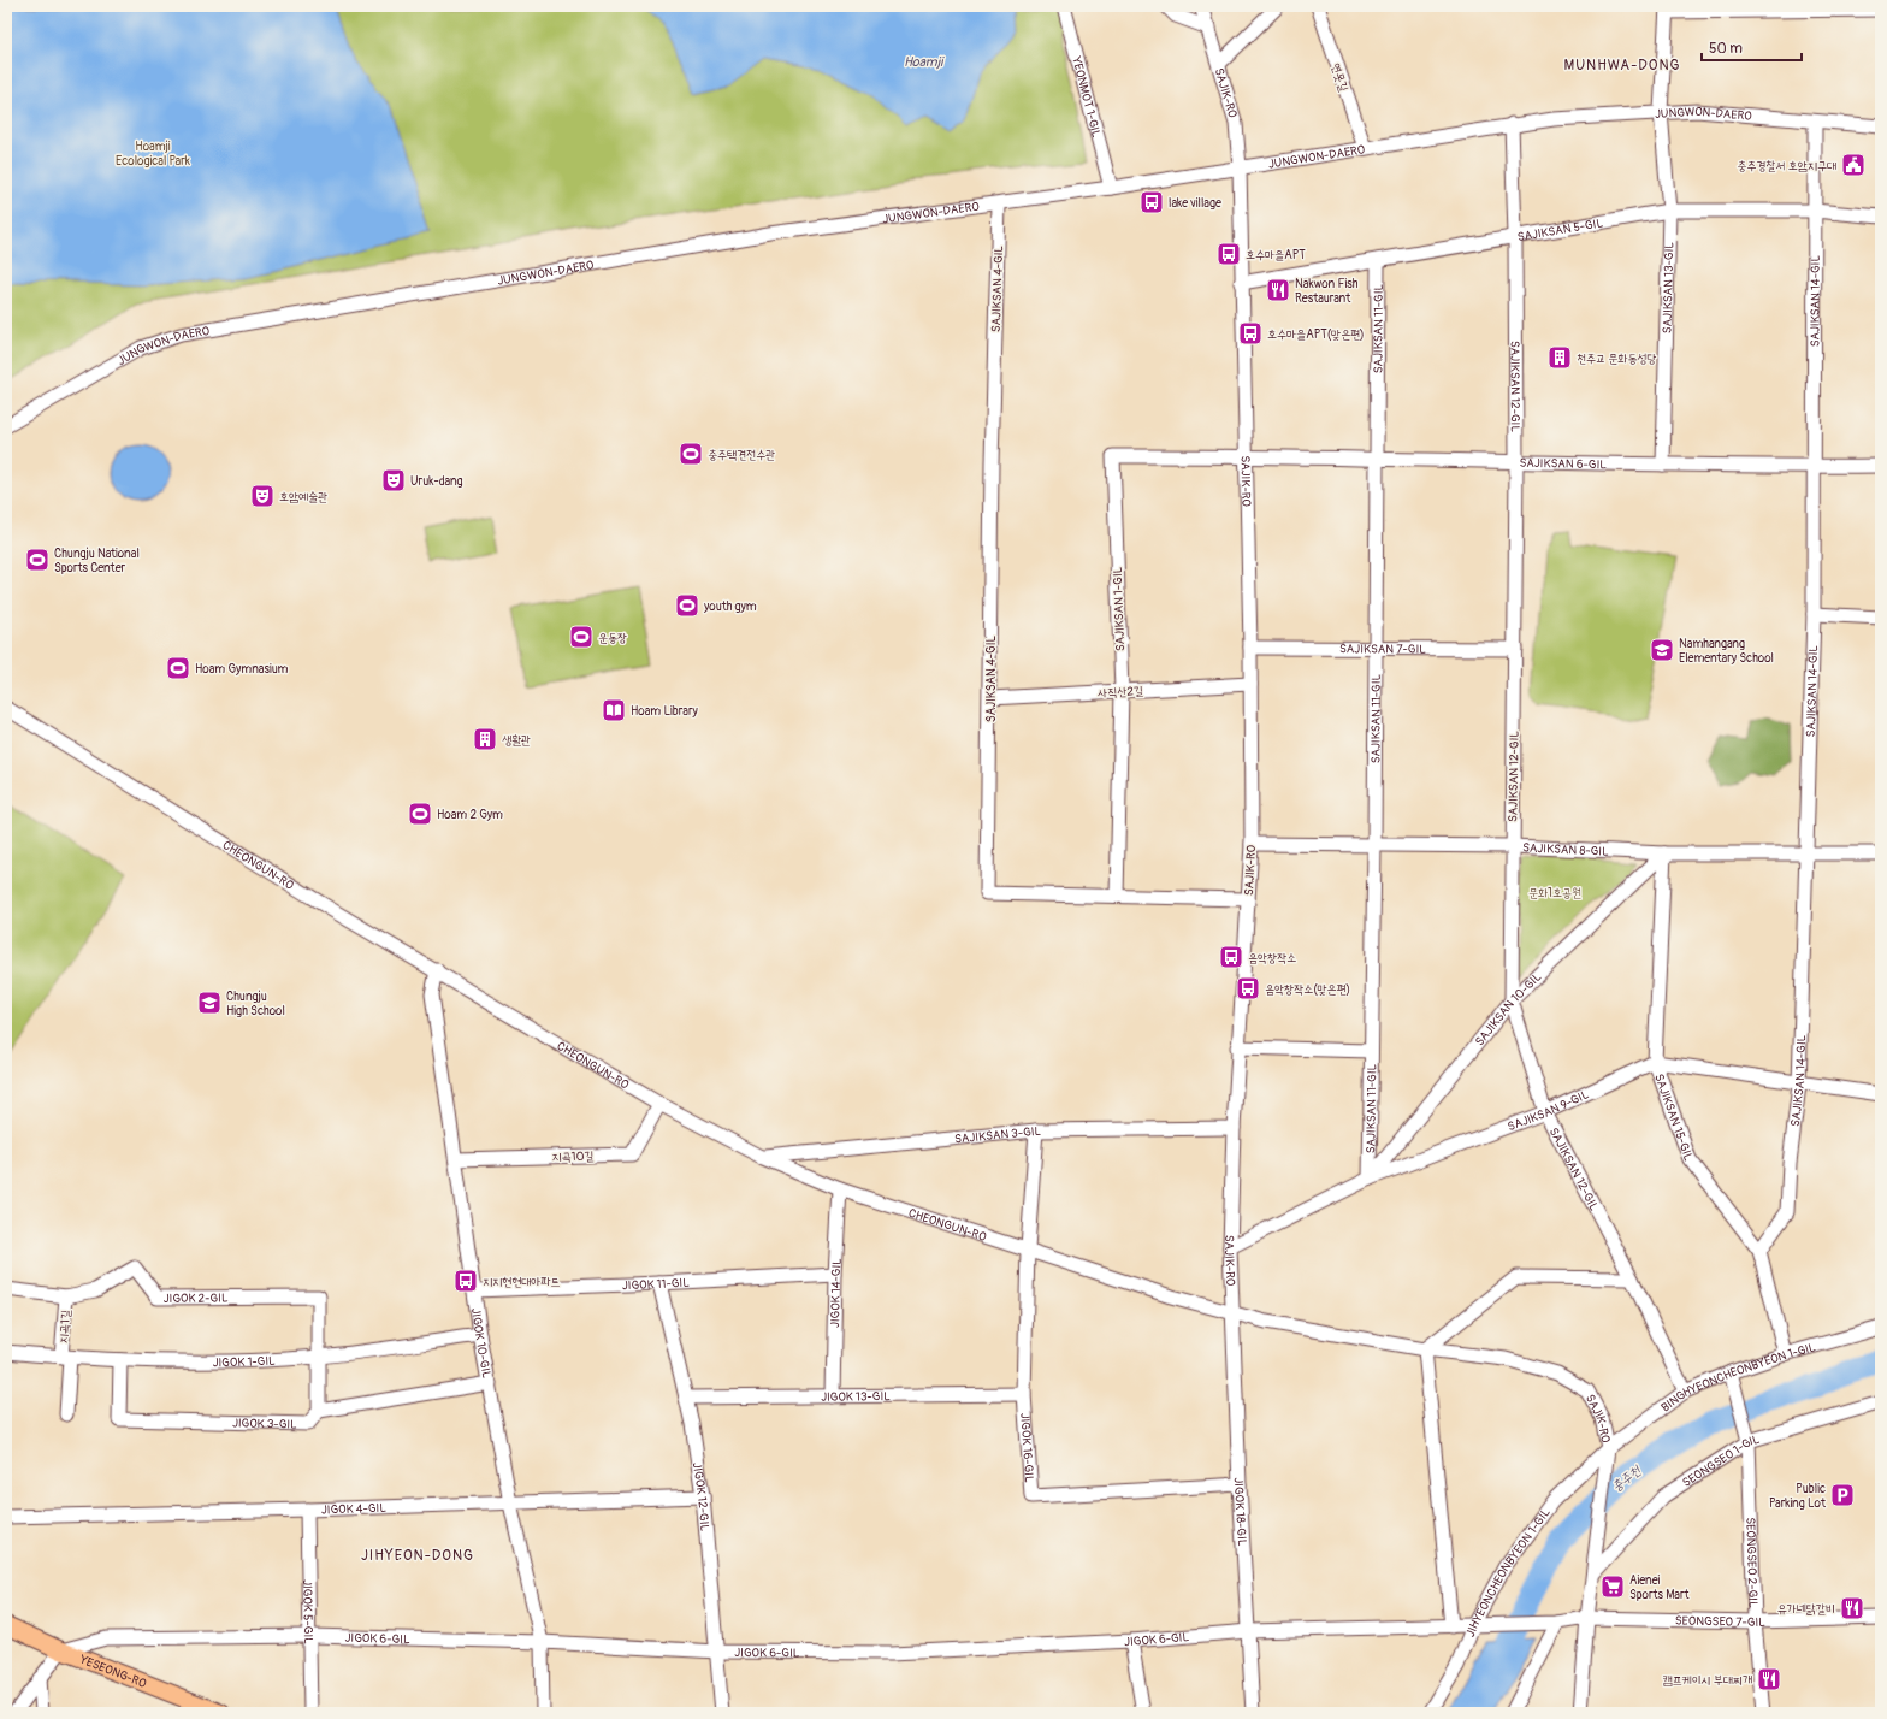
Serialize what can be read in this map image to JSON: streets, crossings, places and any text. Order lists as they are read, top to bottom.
{
  "streets": {
    "main road": ["YESEONG-RO"],
    "street": [
      "연못길",
      "SAJIK-RO",
      "YEONMOT 1-GIL",
      "JUNGWON-DAERO",
      "SAJIKSAN 5-GIL",
      "SAJIKSAN 13-GIL",
      "SAJIKSAN 4-GIL",
      "SAJIKSAN 14-GIL",
      "SAJIKSAN 11-GIL",
      "SAJIKSAN 12-GIL",
      "SAJIKSAN 6-GIL",
      "SAJIKSAN 1-GIL",
      "SAJIKSAN 7-GIL",
      "사직산2길",
      "SAJIKSAN 8-GIL",
      "CHEONGUN-RO",
      "SAJIKSAN 10-GIL",
      "SAJIKSAN 9-GIL",
      "SAJIKSAN 15-GIL",
      "SAJIKSAN 3-GIL",
      "지곡10길",
      "JIGOK 11-GIL",
      "JIGOK 14-GIL",
      "JIGOK 2-GIL",
      "지곡1길",
      "JIGOK 10-GIL",
      "JIGOK 1-GIL",
      "BINGHYEONCHEONBYEON 1-GIL",
      "JIGOK 13-GIL",
      "JIGOK 3-GIL",
      "JIGOK 16-GIL",
      "SEONGSEO 1-GIL",
      "JIGOK 12-GIL",
      "JIGOK 4-GIL",
      "JIGOK 18-GIL",
      "SEONGSEO 2-GIL",
      "JIHYEONCHEONBYEON 1-GIL",
      "JIGOK 5-GIL",
      "SEONGSEO 7-GIL",
      "JIGOK 6-GIL"
    ]
  },
  "crossings": [
    ["연못길", "JUNGWON-DAERO"],
    ["SAJIK-RO", "JUNGWON-DAERO"],
    ["SAJIK-RO", "SAJIKSAN 5-GIL"],
    ["SAJIK-RO", "SAJIKSAN 4-GIL"],
    ["SAJIK-RO", "SAJIKSAN 6-GIL"],
    ["SAJIK-RO", "SAJIKSAN 1-GIL"],
    ["SAJIK-RO", "SAJIKSAN 7-GIL"],
    ["SAJIK-RO", "사직산2길"],
    ["SAJIK-RO", "SAJIKSAN 8-GIL"],
    ["SAJIK-RO", "CHEONGUN-RO"],
    ["SAJIK-RO", "SAJIKSAN 9-GIL"],
    ["SAJIK-RO", "SAJIKSAN 3-GIL"],
    ["SAJIK-RO", "BINGHYEONCHEONBYEON 1-GIL"],
    ["SAJIK-RO", "SEONGSEO 1-GIL"],
    ["SAJIK-RO", "JIGOK 18-GIL"],
    ["SAJIK-RO", "JIHYEONCHEONBYEON 1-GIL"],
    ["YEONMOT 1-GIL", "JUNGWON-DAERO"],
    ["JUNGWON-DAERO", "SAJIKSAN 13-GIL"],
    ["JUNGWON-DAERO", "SAJIKSAN 4-GIL"],
    ["JUNGWON-DAERO", "SAJIKSAN 14-GIL"],
    ["JUNGWON-DAERO", "SAJIKSAN 12-GIL"],
    ["SAJIKSAN 5-GIL", "SAJIKSAN 13-GIL"],
    ["SAJIKSAN 5-GIL", "SAJIKSAN 14-GIL"],
    ["SAJIKSAN 5-GIL", "SAJIKSAN 11-GIL"],
    ["SAJIKSAN 5-GIL", "SAJIKSAN 12-GIL"],
    ["SAJIKSAN 13-GIL", "SAJIKSAN 6-GIL"],
    ["SAJIKSAN 4-GIL", "SAJIKSAN 1-GIL"],
    ["SAJIKSAN 4-GIL", "사직산2길"],
    ["SAJIKSAN 14-GIL", "SAJIKSAN 6-GIL"],
    ["SAJIKSAN 14-GIL", "SAJIKSAN 8-GIL"],
    ["SAJIKSAN 14-GIL", "SAJIKSAN 15-GIL"],
    ["SAJIKSAN 11-GIL", "SAJIKSAN 6-GIL"],
    ["SAJIKSAN 11-GIL", "SAJIKSAN 7-GIL"],
    ["SAJIKSAN 11-GIL", "SAJIKSAN 8-GIL"],
    ["SAJIKSAN 11-GIL", "SAJIKSAN 10-GIL"],
    ["SAJIKSAN 11-GIL", "SAJIKSAN 9-GIL"],
    ["SAJIKSAN 12-GIL", "SAJIKSAN 6-GIL"],
    ["SAJIKSAN 12-GIL", "SAJIKSAN 7-GIL"],
    ["SAJIKSAN 12-GIL", "SAJIKSAN 8-GIL"],
    ["SAJIKSAN 12-GIL", "SAJIKSAN 10-GIL"],
    ["SAJIKSAN 12-GIL", "SAJIKSAN 9-GIL"],
    ["SAJIKSAN 12-GIL", "BINGHYEONCHEONBYEON 1-GIL"],
    ["SAJIKSAN 6-GIL", "SAJIKSAN 1-GIL"],
    ["SAJIKSAN 1-GIL", "사직산2길"],
    ["SAJIKSAN 8-GIL", "SAJIKSAN 10-GIL"],
    ["SAJIKSAN 8-GIL", "SAJIKSAN 15-GIL"],
    ["CHEONGUN-RO", "SAJIKSAN 3-GIL"],
    ["CHEONGUN-RO", "지곡10길"],
    ["CHEONGUN-RO", "JIGOK 14-GIL"],
    ["CHEONGUN-RO", "JIGOK 10-GIL"],
    ["CHEONGUN-RO", "JIGOK 16-GIL"],
    ["CHEONGUN-RO", "JIGOK 18-GIL"],
    ["SAJIKSAN 10-GIL", "SAJIKSAN 9-GIL"],
    ["SAJIKSAN 10-GIL", "SAJIKSAN 15-GIL"],
    ["SAJIKSAN 9-GIL", "SAJIKSAN 15-GIL"],
    ["SAJIKSAN 15-GIL", "BINGHYEONCHEONBYEON 1-GIL"],
    ["SAJIKSAN 3-GIL", "JIGOK 16-GIL"],
    ["지곡10길", "JIGOK 10-GIL"],
    ["JIGOK 11-GIL", "JIGOK 14-GIL"],
    ["JIGOK 11-GIL", "JIGOK 10-GIL"],
    ["JIGOK 11-GIL", "JIGOK 12-GIL"],
    ["JIGOK 14-GIL", "JIGOK 13-GIL"],
    ["JIGOK 2-GIL", "지곡1길"],
    ["JIGOK 2-GIL", "JIGOK 1-GIL"],
    ["지곡1길", "JIGOK 1-GIL"],
    ["JIGOK 10-GIL", "JIGOK 1-GIL"],
    ["JIGOK 10-GIL", "JIGOK 3-GIL"],
    ["JIGOK 10-GIL", "JIGOK 4-GIL"],
    ["JIGOK 10-GIL", "JIGOK 6-GIL"],
    ["JIGOK 1-GIL", "JIGOK 3-GIL"],
    ["BINGHYEONCHEONBYEON 1-GIL", "SEONGSEO 2-GIL"],
    ["BINGHYEONCHEONBYEON 1-GIL", "JIHYEONCHEONBYEON 1-GIL"],
    ["JIGOK 13-GIL", "JIGOK 16-GIL"],
    ["JIGOK 13-GIL", "JIGOK 12-GIL"],
    ["JIGOK 16-GIL", "JIGOK 18-GIL"],
    ["SEONGSEO 1-GIL", "SEONGSEO 2-GIL"],
    ["JIGOK 12-GIL", "JIGOK 4-GIL"],
    ["JIGOK 12-GIL", "JIGOK 6-GIL"],
    ["JIGOK 4-GIL", "JIGOK 5-GIL"],
    ["JIGOK 18-GIL", "JIGOK 6-GIL"],
    ["SEONGSEO 2-GIL", "SEONGSEO 7-GIL"],
    ["JIHYEONCHEONBYEON 1-GIL", "JIGOK 6-GIL"],
    ["JIGOK 5-GIL", "JIGOK 6-GIL"],
    ["SEONGSEO 7-GIL", "JIGOK 6-GIL"],
    ["JIGOK 6-GIL", "YESEONG-RO"]
  ],
  "districts": ["MUNHWA-DONG", "JIHYEON-DONG"],
  "water": ["Hoamji", "충주천"],
  "parks": ["Hoamji Ecological Park", "문화1호공원"],
  "places": {
    "public building": ["충주경찰서 호암지구대"],
    "bus stop": [
      "lake village",
      "호수마을APT",
      "호수마을APT(맞은편)",
      "음악창작소",
      "음악창작소(맞은편)",
      "지지현현대아파트"
    ],
    "restaurant": ["Nakwon Fish Restaurant", "유가네닭갈비", "캠프케이시 부대찌개"],
    "building": ["천주교 문화동성당", "생활관"],
    "sports": [
      "충주택견전수관",
      "Chungju National Sports Center",
      "youth gym",
      "운동장",
      "Hoam Gymnasium",
      "Hoam 2 Gym"
    ],
    "theatre": ["Uruk-dang", "호암예술관"],
    "school or university": ["Namhangang Elementary School", "Chungju High School"],
    "library": ["Hoam Library"],
    "parking": ["Public Parking Lot"],
    "supermarket": ["Aienei Sports Mart"]
  },
  "scale_bar": "50 m"
}
